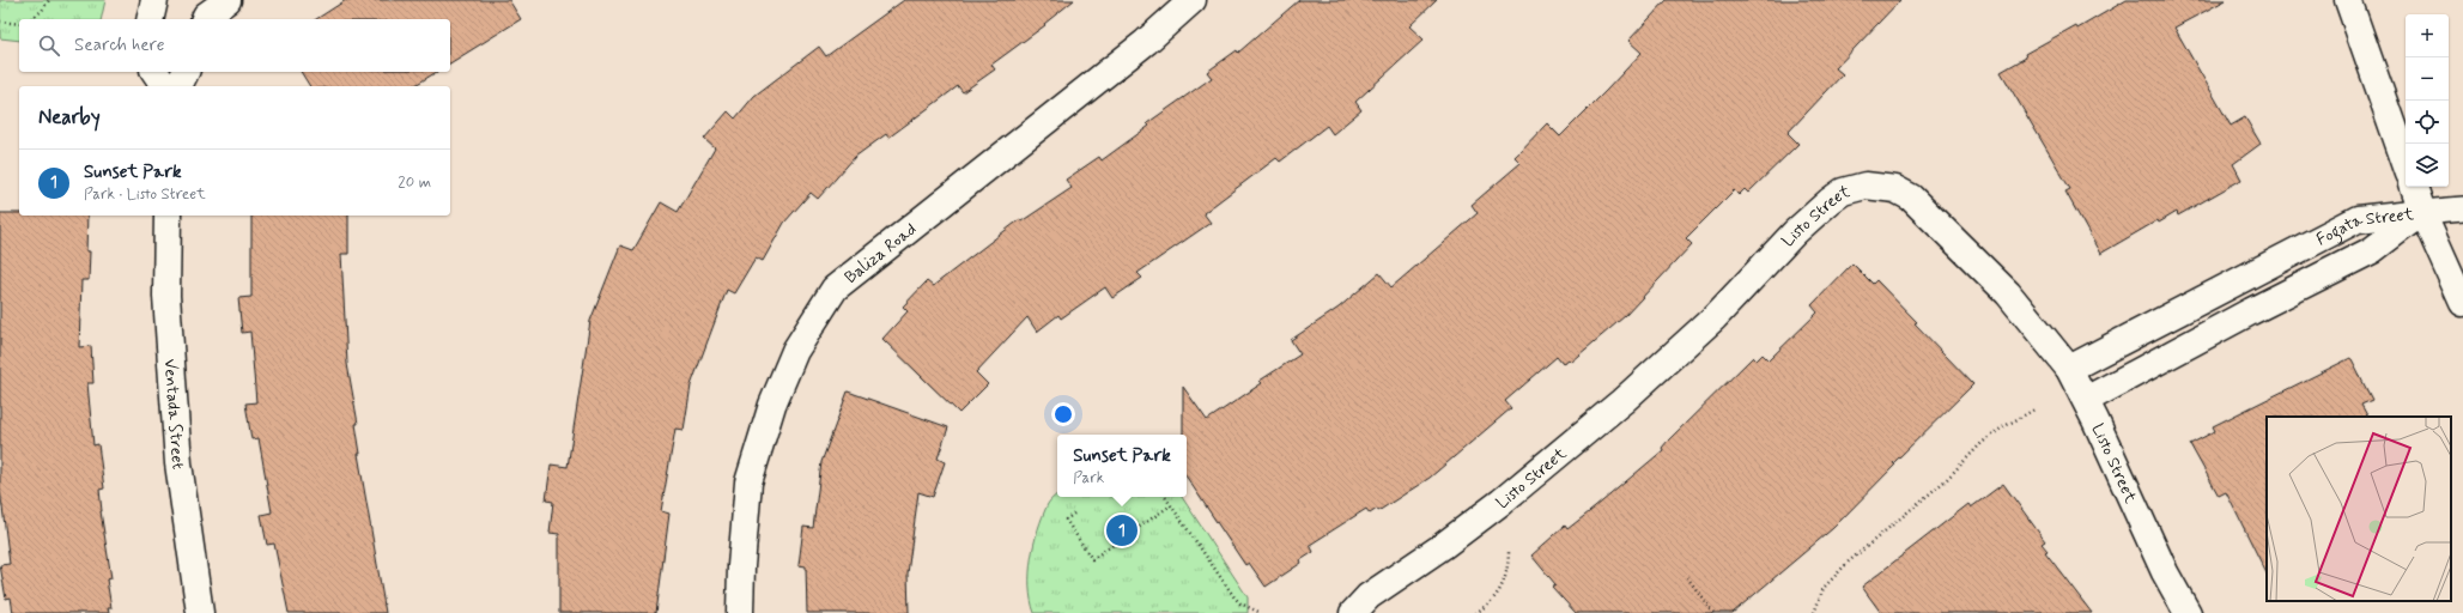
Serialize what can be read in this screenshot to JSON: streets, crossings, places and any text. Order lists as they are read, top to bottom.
{
  "streets": {
    "street": [
      "Listo Street",
      "Fogata Street",
      "Baliza Road",
      "Ventada Street"
    ]
  },
  "crossings": [
    ["Listo Street", "Fogata Street"]
  ],
  "page": {
    "map_buttons": ["+", "−"],
    "search": "Search here",
    "heading": "Nearby",
    "list": [
      {
        "mark": "1",
        "name": "Sunset Park",
        "note": "Park · Listo Street",
        "value": "20 m"
      }
    ],
    "popup": ["Sunset Park", "Park"],
    "pins": "1"
  }
}
